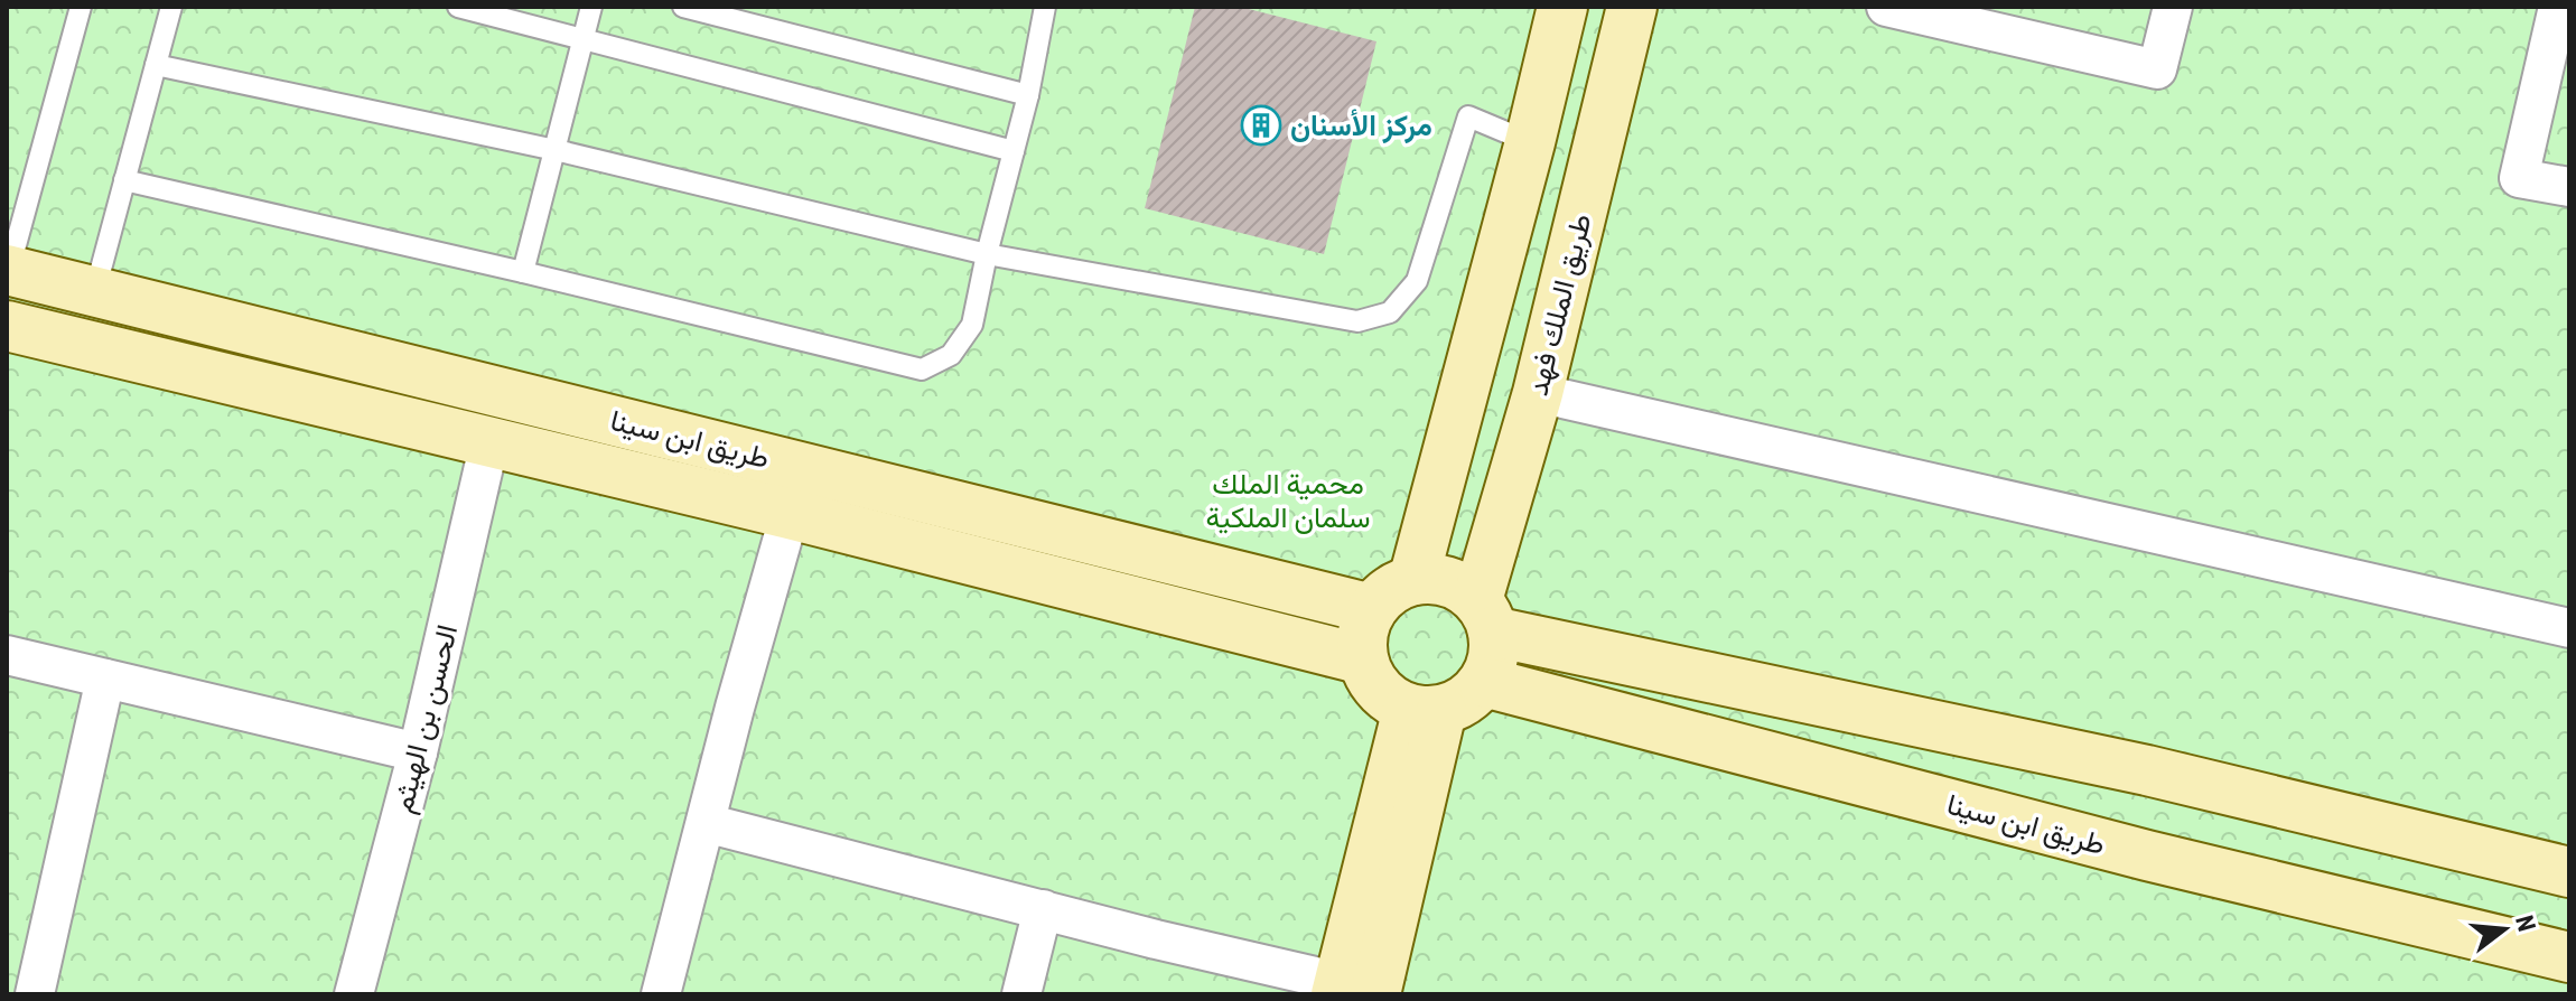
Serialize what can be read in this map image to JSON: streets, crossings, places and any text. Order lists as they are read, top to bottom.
{
  "streets": {
    "main road": ["طريق الملك فهد", "طريق ابن سينا"],
    "street": ["الحسن بن الهيثم"]
  },
  "crossings": [
    ["طريق الملك فهد", "طريق ابن سينا"],
    ["طريق ابن سينا", "الحسن بن الهيثم"]
  ],
  "parks": ["محمية الملك سلمان الملكية"],
  "places": {
    "building": ["مركز الأسنان"]
  },
  "north": "right"
}
